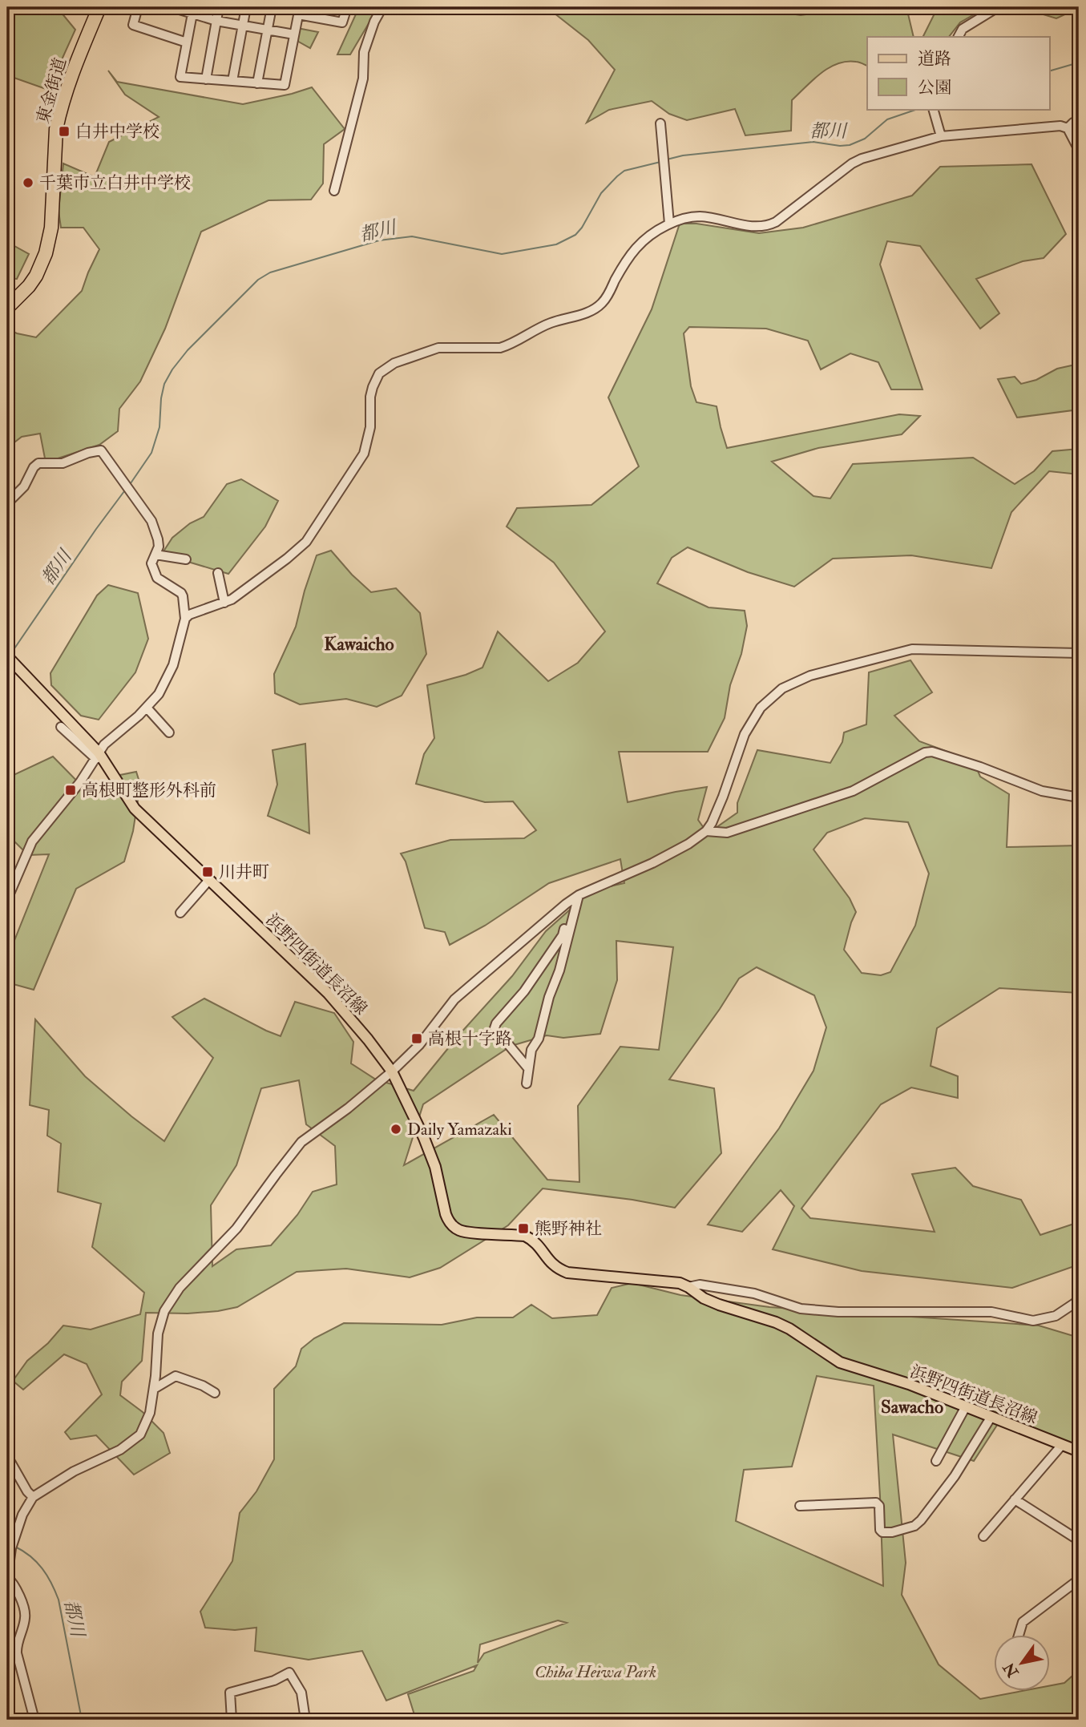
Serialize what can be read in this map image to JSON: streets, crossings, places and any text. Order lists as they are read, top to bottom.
{
  "streets": {
    "highway": ["東金街道"],
    "main road": ["浜野四街道長沼線"]
  },
  "districts": ["Kawaicho", "Sawacho"],
  "water": ["都川"],
  "parks": ["Chiba Heiwa Park"],
  "places": {
    "transit": [
      "白井中学校",
      "高根町整形外科前",
      "川井町",
      "高根十字路",
      "熊野神社"
    ],
    "other": ["千葉市立白井中学校", "Daily Yamazaki"]
  },
  "legend": ["道路", "公園"],
  "north": "bottom left"
}
